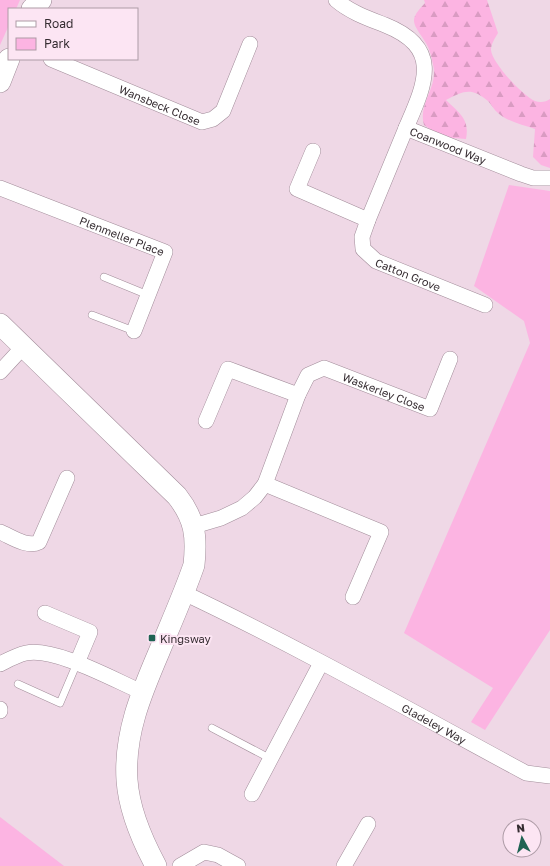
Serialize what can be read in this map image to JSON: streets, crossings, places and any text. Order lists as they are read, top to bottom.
{
  "streets": {
    "street": [
      "Wansbeck Close",
      "Coanwood Way",
      "Plenmeller Place",
      "Catton Grove",
      "Waskerley Close",
      "Gladeley Way"
    ]
  },
  "crossings": [
    ["Coanwood Way", "Catton Grove"]
  ],
  "places": {
    "transit": ["Kingsway"]
  },
  "legend": ["Road", "Park"],
  "north": "top"
}
